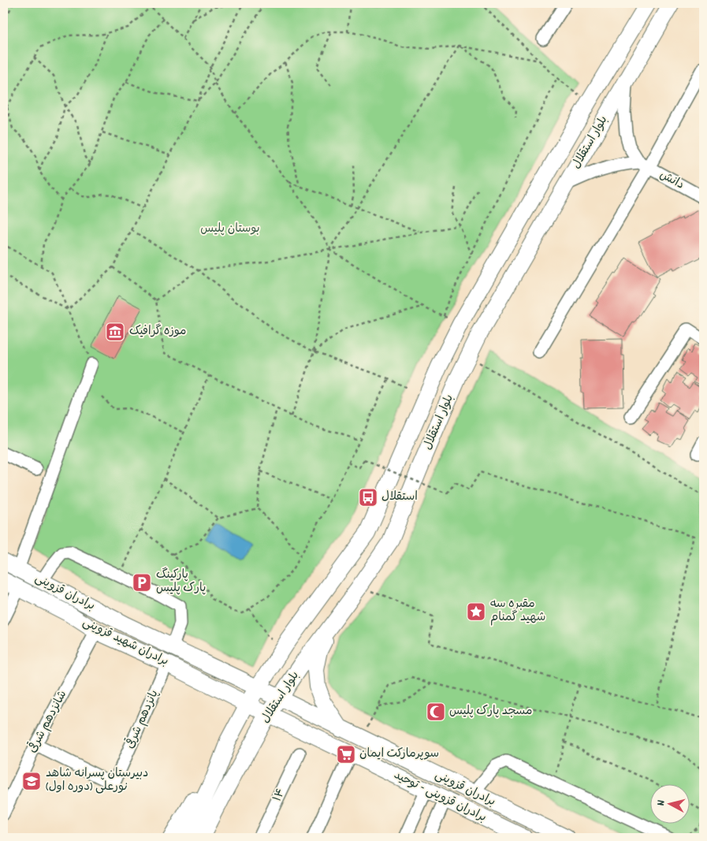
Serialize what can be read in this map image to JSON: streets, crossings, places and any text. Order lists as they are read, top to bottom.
{
  "streets": {
    "main road": [
      "بلوار استقلال",
      "برادران قزوینی",
      "برادران شهید قزوینی",
      "برادران قزوینی - توحید"
    ],
    "street": [
      "دانش",
      "پانزدهم شرقی",
      "شانزدهم شرقی",
      "۱۴"
    ]
  },
  "crossings": [
    ["بلوار استقلال", "برادران قزوینی"],
    ["بلوار استقلال", "برادران شهید قزوینی"],
    ["بلوار استقلال", "برادران قزوینی - توحید"],
    ["برادران قزوینی", "برادران شهید قزوینی"],
    ["برادران شهید قزوینی", "پانزدهم شرقی"],
    ["برادران شهید قزوینی", "شانزدهم شرقی"],
    ["برادران شهید قزوینی", "برادران قزوینی - توحید"],
    ["پانزدهم شرقی", "شانزدهم شرقی"]
  ],
  "parks": ["بوستان پلیس"],
  "places": {
    "museum": ["موزه گرافیک"],
    "bus stop": ["استقلال"],
    "parking": ["پارکینگ پارک پلیس"],
    "place": ["مقبره سه شهید گمنام"],
    "mosque": ["مسجد پارک پلیس"],
    "supermarket": ["سوپرمارکت ایمان"],
    "school or university": ["دبیرستان پسرانه شاهد نورعلی (دوره اول)"]
  },
  "north": "left"
}
